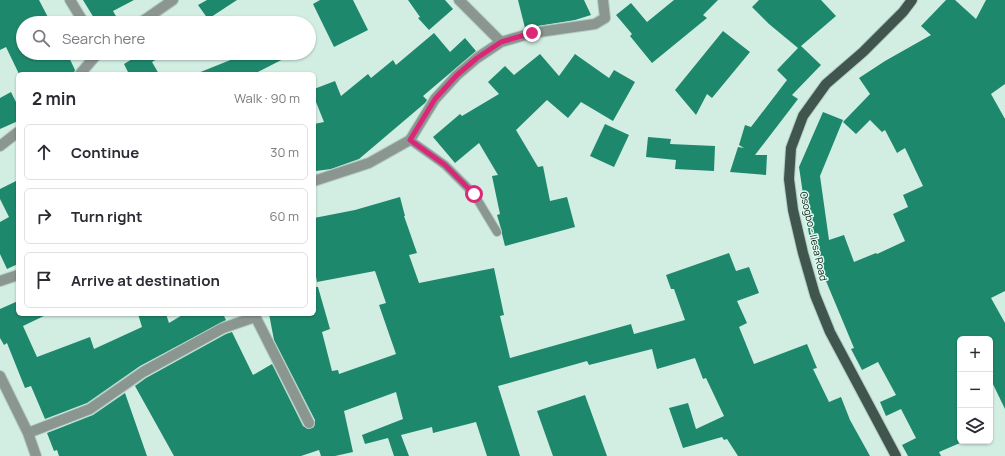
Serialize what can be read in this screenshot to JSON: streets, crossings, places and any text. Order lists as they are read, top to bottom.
{
  "streets": {
    "main road": ["Osogbo - Ilesa Road"]
  },
  "page": {
    "search": "Search here",
    "heading": ["2 min", "Walk · 90 m"],
    "list": [
      ["Continue", "30 m"],
      ["Turn right", "60 m"],
      "Arrive at destination"
    ],
    "map_buttons": ["+", "−"]
  }
}
